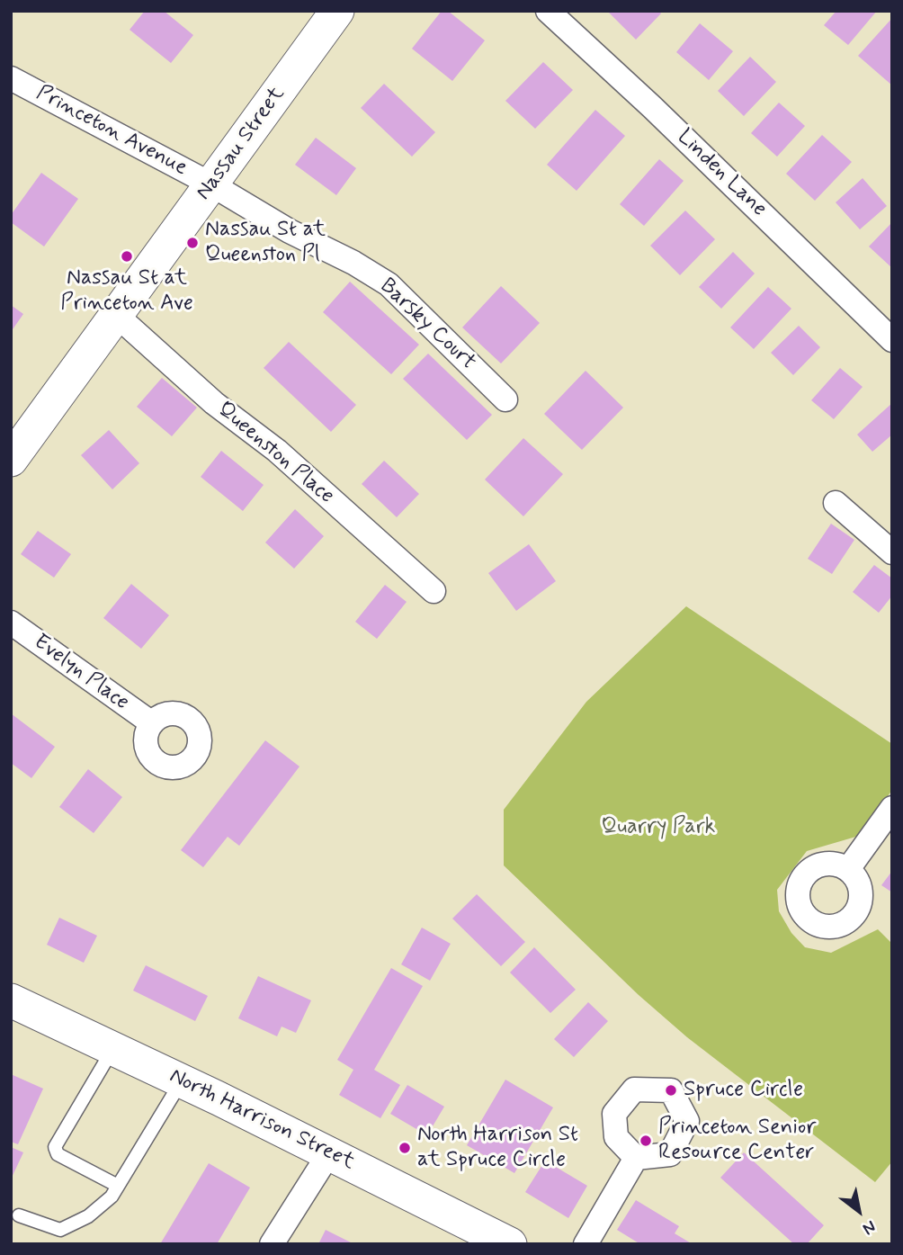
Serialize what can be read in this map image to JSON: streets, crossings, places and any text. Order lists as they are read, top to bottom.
{
  "streets": {
    "main road": ["Nassau Street", "North Harrison Street"],
    "street": [
      "Princeton Avenue",
      "Linden Lane",
      "Barsky Court",
      "Queenston Place",
      "Evelyn Place"
    ]
  },
  "crossings": [
    ["Princeton Avenue", "Nassau Street"],
    ["Princeton Avenue", "Barsky Court"],
    ["Nassau Street", "Barsky Court"],
    ["Nassau Street", "Queenston Place"]
  ],
  "parks": ["Quarry Park"],
  "places": [
    "Nassau St at Queenston Pl",
    "Nassau St at Princeton Ave",
    "Spruce Circle",
    "Princeton Senior Resource Center",
    "North Harrison St at Spruce Circle"
  ],
  "north": "bottom right"
}
